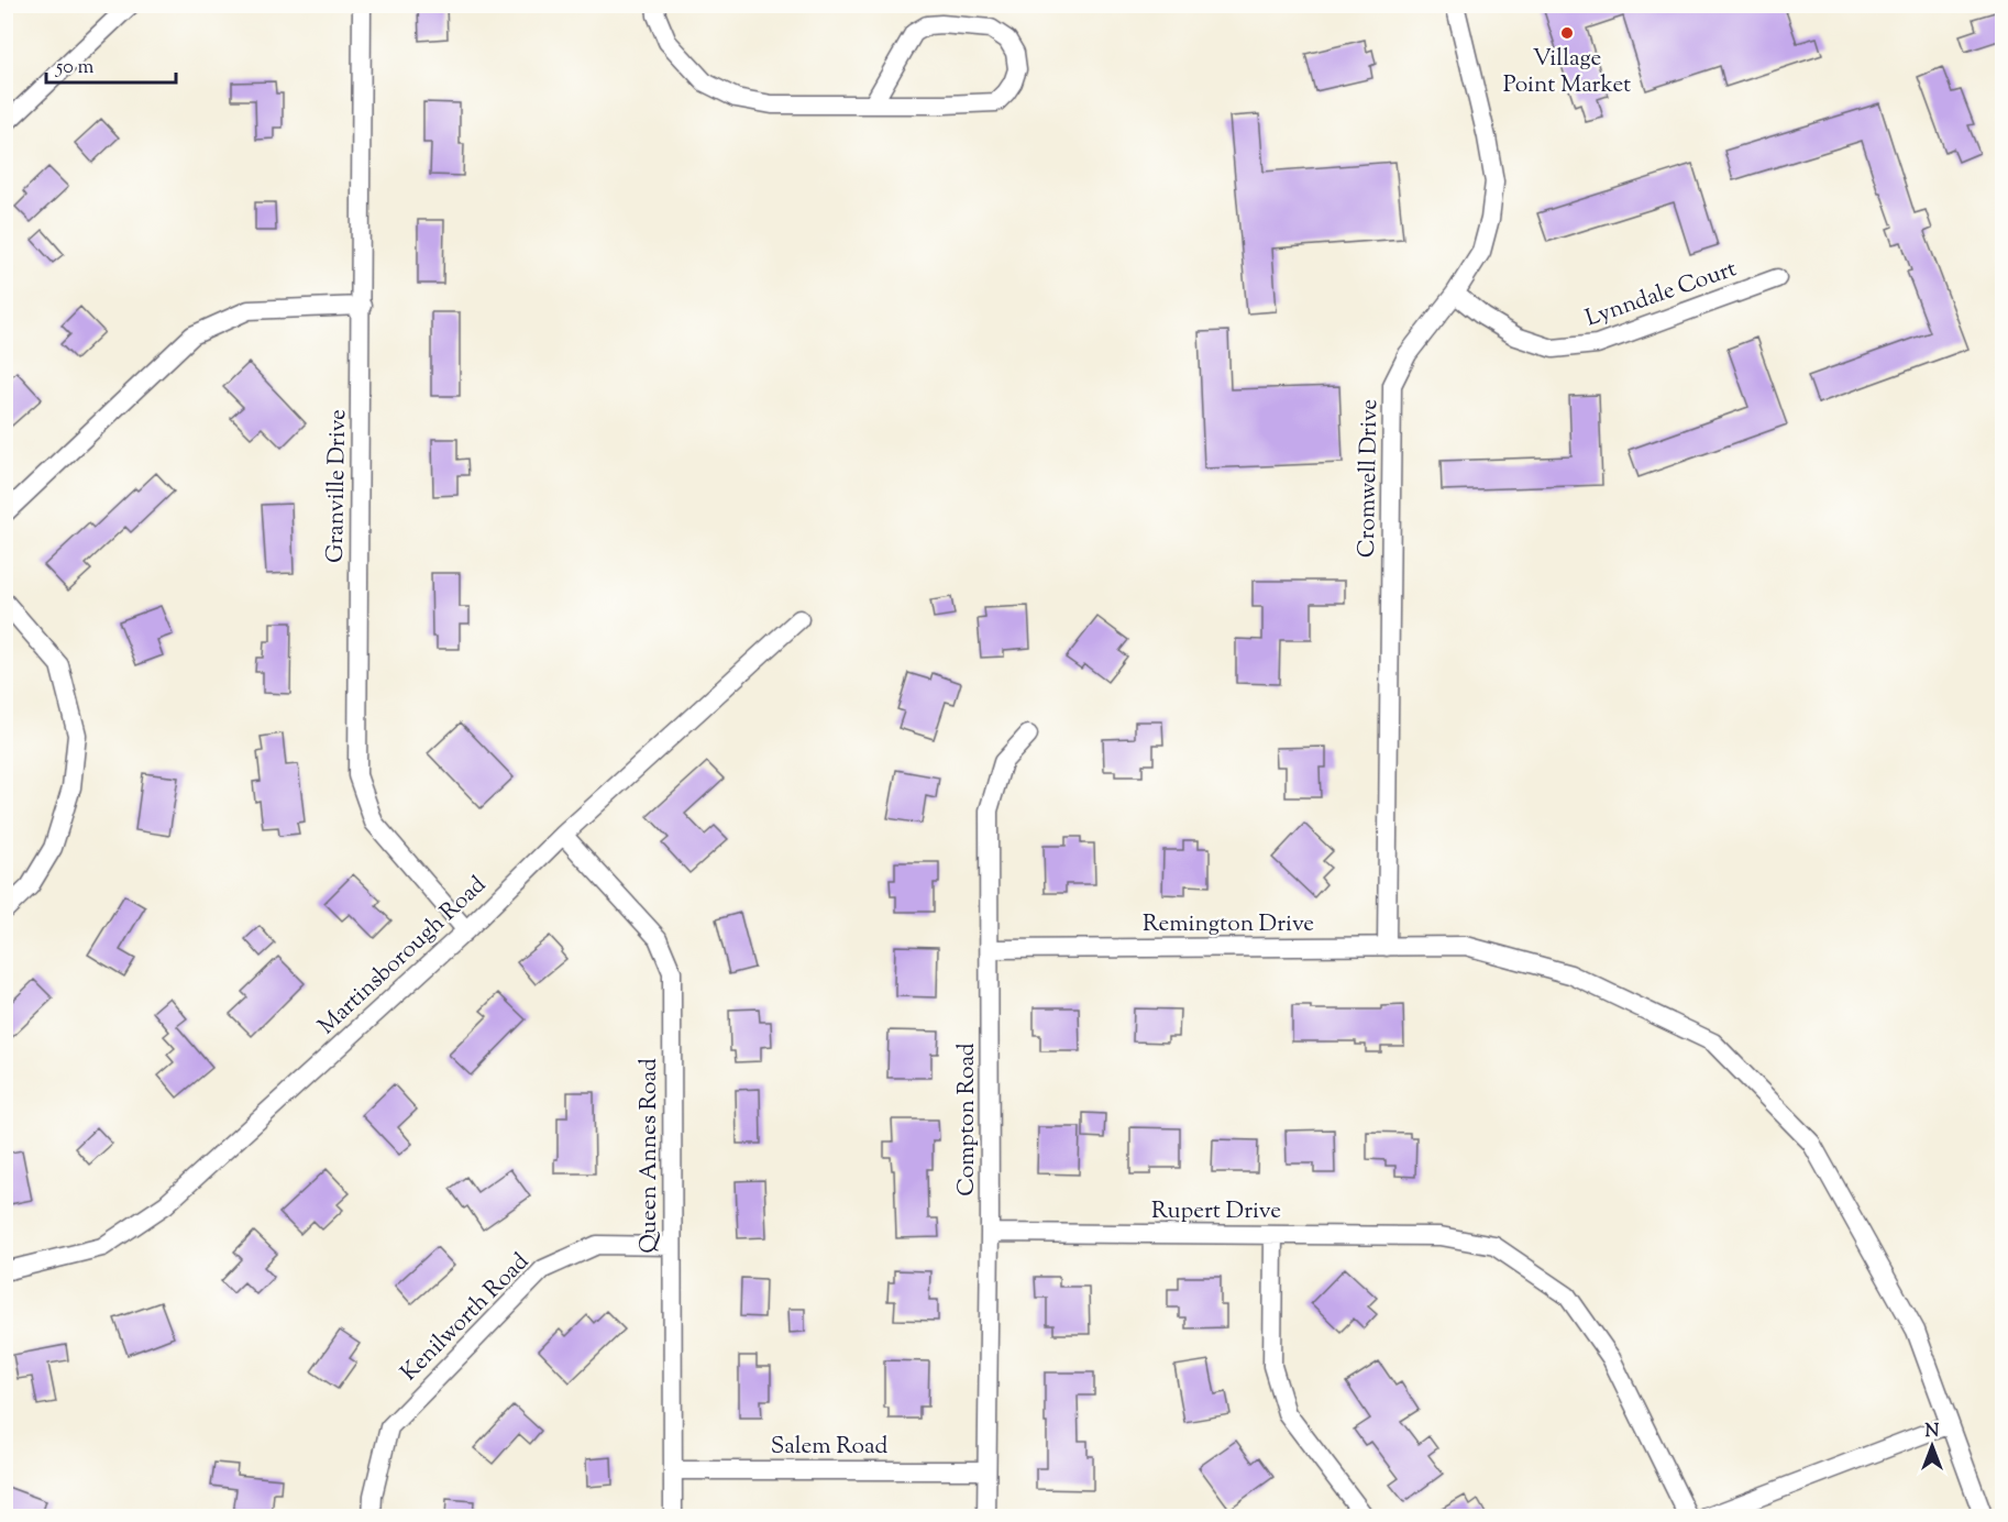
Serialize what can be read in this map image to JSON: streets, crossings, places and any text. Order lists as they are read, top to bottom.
{
  "streets": {
    "street": [
      "Lynndale Court",
      "Cromwell Drive",
      "Granville Drive",
      "Remington Drive",
      "Martinsborough Road",
      "Compton Road",
      "Queen Annes Road",
      "Rupert Drive",
      "Kenilworth Road",
      "Salem Road"
    ]
  },
  "crossings": [
    ["Lynndale Court", "Cromwell Drive"],
    ["Cromwell Drive", "Remington Drive"],
    ["Granville Drive", "Martinsborough Road"],
    ["Remington Drive", "Compton Road"],
    ["Martinsborough Road", "Queen Annes Road"],
    ["Compton Road", "Rupert Drive"],
    ["Compton Road", "Salem Road"],
    ["Queen Annes Road", "Kenilworth Road"],
    ["Queen Annes Road", "Salem Road"]
  ],
  "places": ["Village Point Market"],
  "scale_bar": "50 m",
  "north": "top"
}
